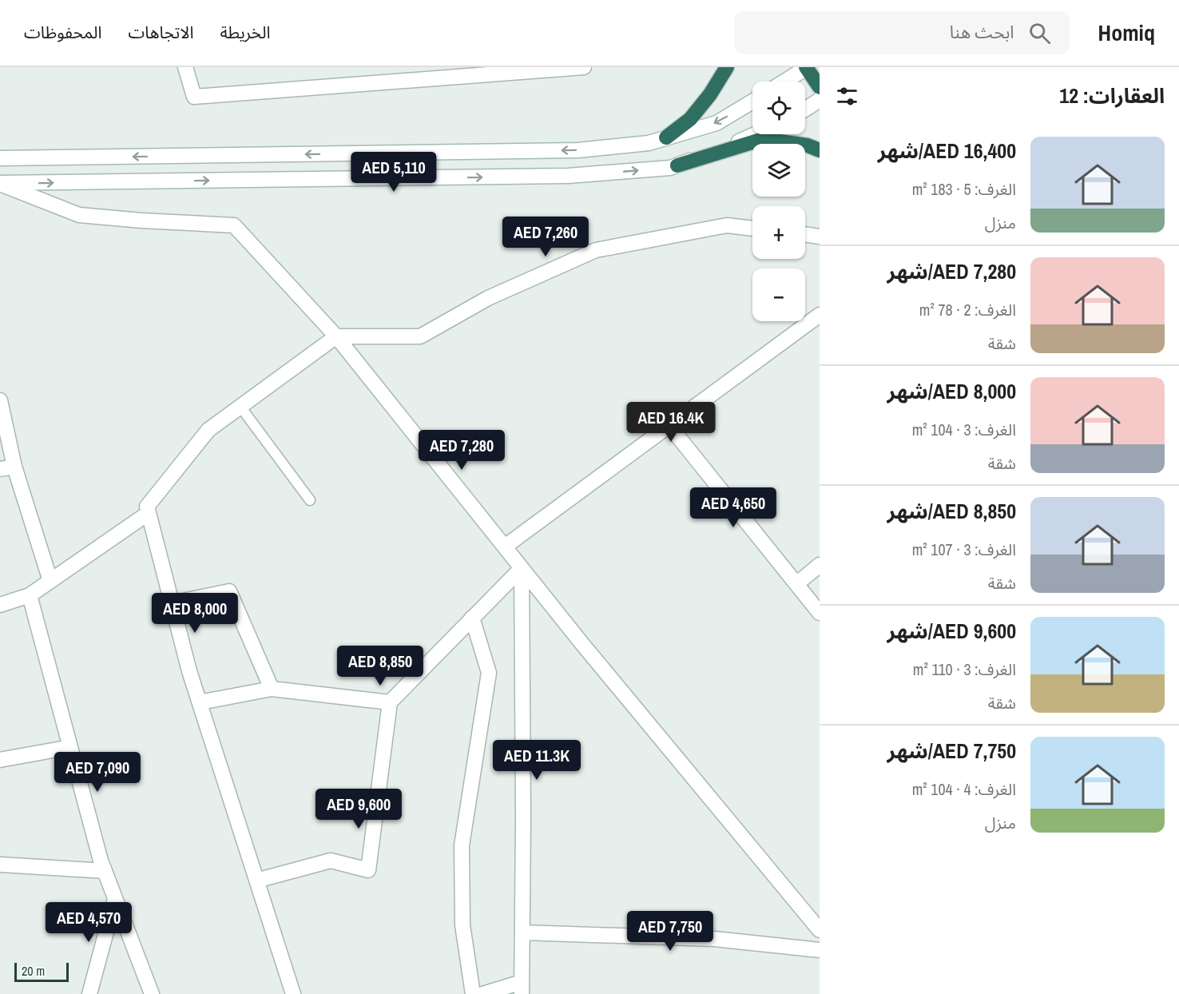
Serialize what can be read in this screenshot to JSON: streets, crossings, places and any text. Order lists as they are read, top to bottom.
{
  "scale_bar": "20 m",
  "page": {
    "header": "Homiq",
    "search": "ابحث هنا",
    "nav": ["الخريطة", "الاتجاهات", "المحفوظات"],
    "heading": "العقارات: 12",
    "map_buttons": ["+", "−"],
    "list": [
      {
        "name": "AED 16,400/شهر",
        "note": "الغرف: 5 · 183 m² · منزل"
      },
      {
        "name": "AED 7,280/شهر",
        "note": "الغرف: 2 · 78 m² · شقة"
      },
      {
        "name": "AED 8,000/شهر",
        "note": "الغرف: 3 · 104 m² · شقة"
      },
      {
        "name": "AED 8,850/شهر",
        "note": "الغرف: 3 · 107 m² · شقة"
      },
      {
        "name": "AED 9,600/شهر",
        "note": "الغرف: 3 · 110 m² · شقة"
      },
      {
        "name": "AED 7,750/شهر",
        "note": "الغرف: 4 · 104 m² · منزل"
      }
    ],
    "price": [
      "AED 5,110",
      "AED 7,260",
      "AED 16.4K",
      "AED 7,280",
      "AED 4,650",
      "AED 8,000",
      "AED 8,850",
      "AED 11.3K",
      "AED 7,090",
      "AED 9,600",
      "AED 4,570",
      "AED 7,750"
    ],
    "scale": "20 m"
  }
}
